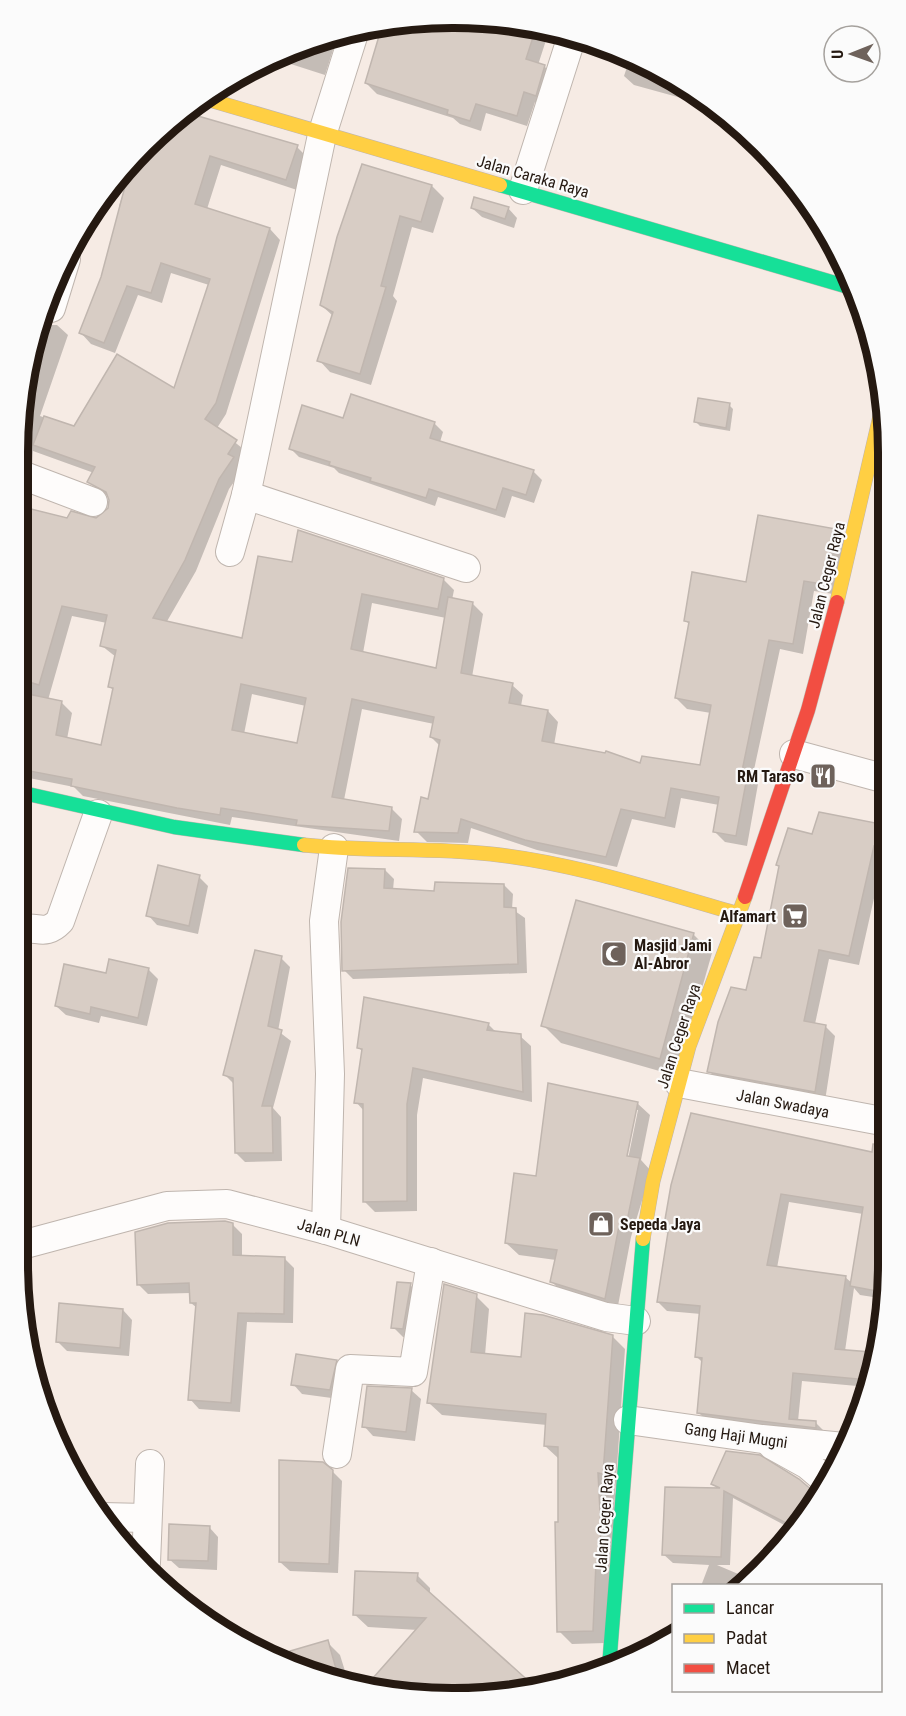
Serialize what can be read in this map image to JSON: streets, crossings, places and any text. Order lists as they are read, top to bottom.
{
  "streets": {
    "street": [
      "Jalan Caraka Raya",
      "Jalan Ceger Raya",
      "Jalan Swadaya",
      "Jalan PLN",
      "Gang Haji Mugni"
    ]
  },
  "crossings": [
    ["Jalan Ceger Raya", "Jalan Swadaya"],
    ["Jalan Ceger Raya", "Jalan PLN"],
    ["Jalan Ceger Raya", "Gang Haji Mugni"]
  ],
  "places": {
    "restaurant": ["RM Taraso"],
    "supermarket": ["Alfamart"],
    "mosque": ["Masjid Jami Al-Abror"],
    "shop": ["Sepeda Jaya"]
  },
  "legend": ["Lancar", "Padat", "Macet"],
  "north": "left"
}
